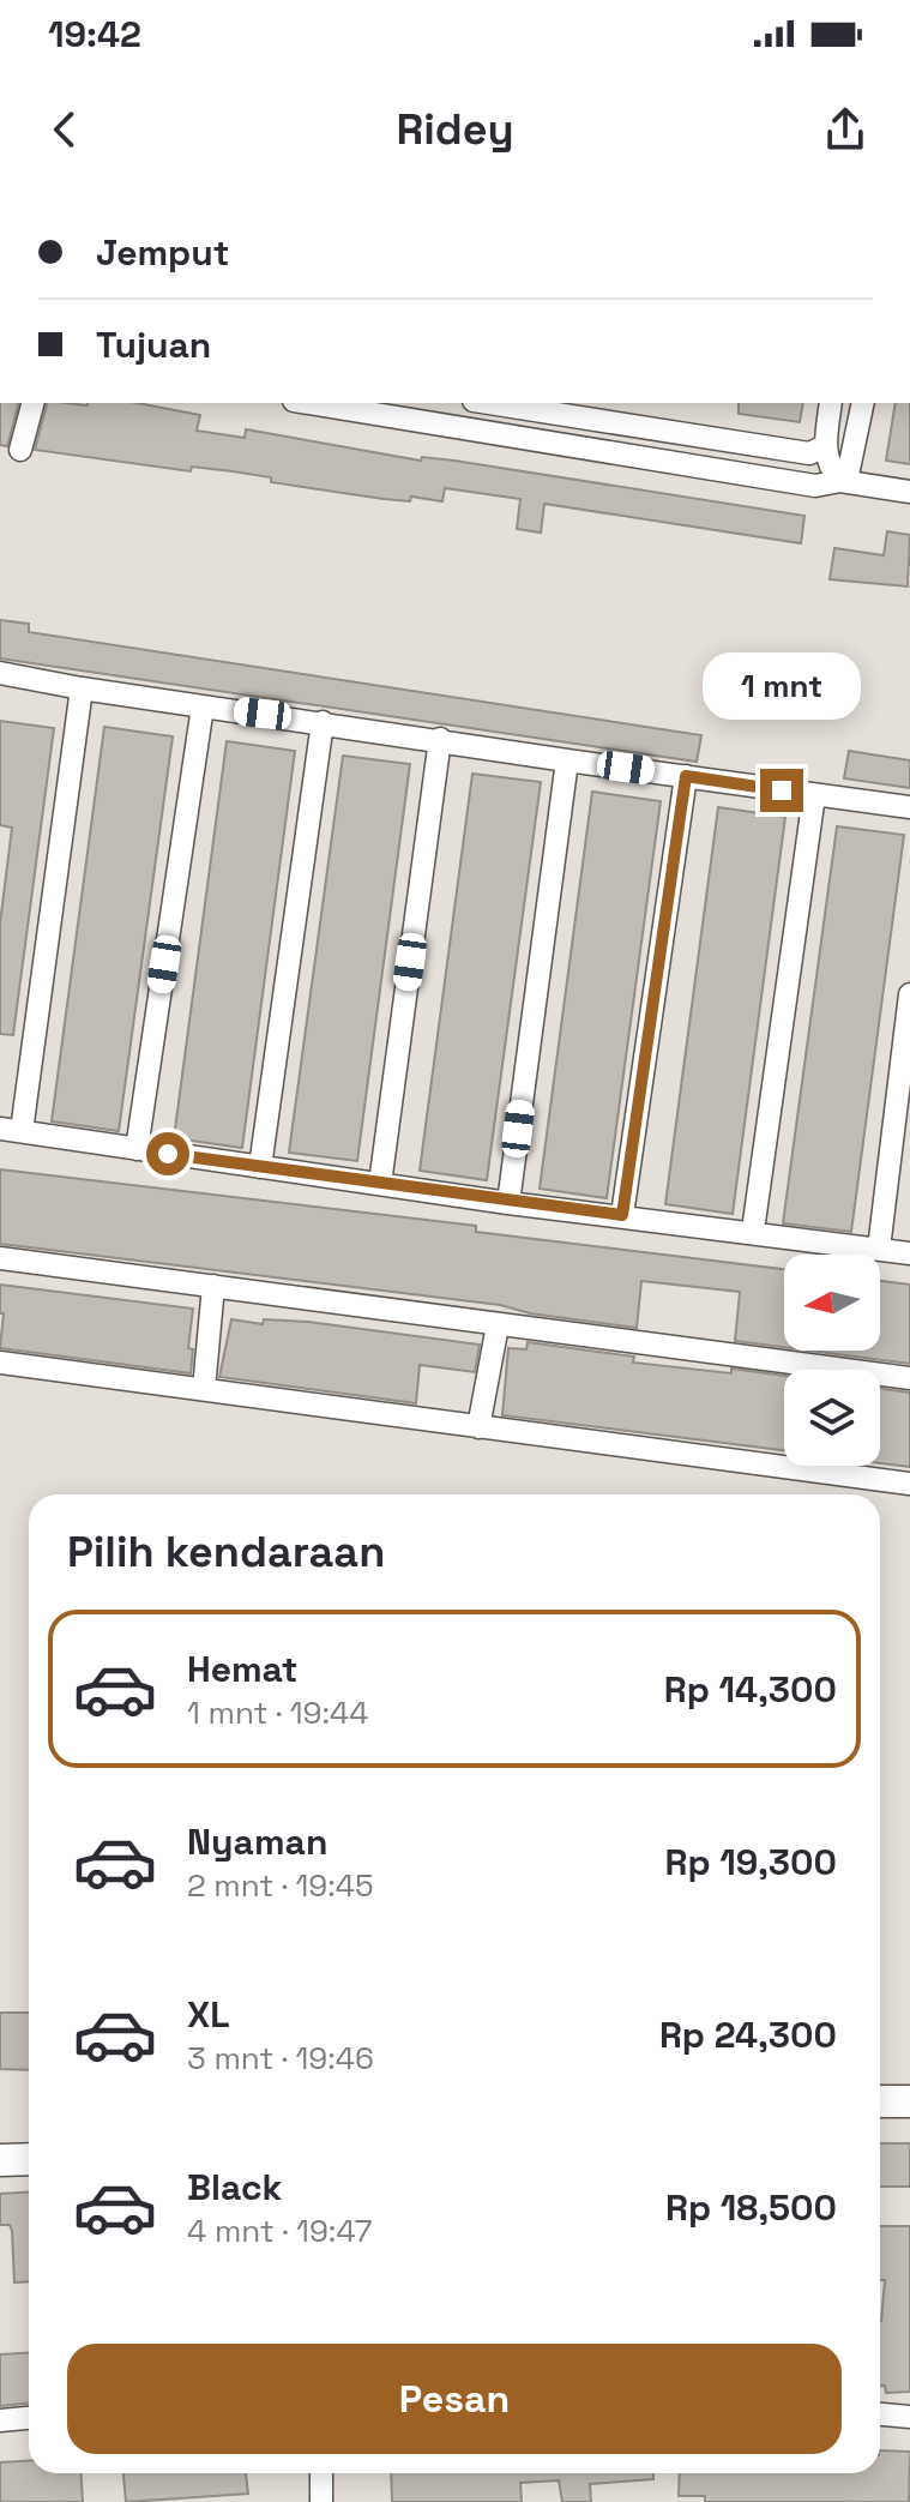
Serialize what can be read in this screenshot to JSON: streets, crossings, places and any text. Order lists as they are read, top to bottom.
{
  "north": "left",
  "page": {
    "status": "19:42",
    "header": "Ridey",
    "banner": ["Jemput", "Tujuan"],
    "bubble": "1 mnt",
    "heading": "Pilih kendaraan",
    "list": [
      {
        "name": "Hemat",
        "note": "1 mnt · 19:44",
        "value": "Rp 14,300"
      },
      {
        "name": "Nyaman",
        "note": "2 mnt · 19:45",
        "value": "Rp 19,300"
      },
      {
        "name": "XL",
        "note": "3 mnt · 19:46",
        "value": "Rp 24,300"
      },
      {
        "name": "Black",
        "note": "4 mnt · 19:47",
        "value": "Rp 18,500"
      }
    ],
    "buttons": "Pesan"
  }
}
